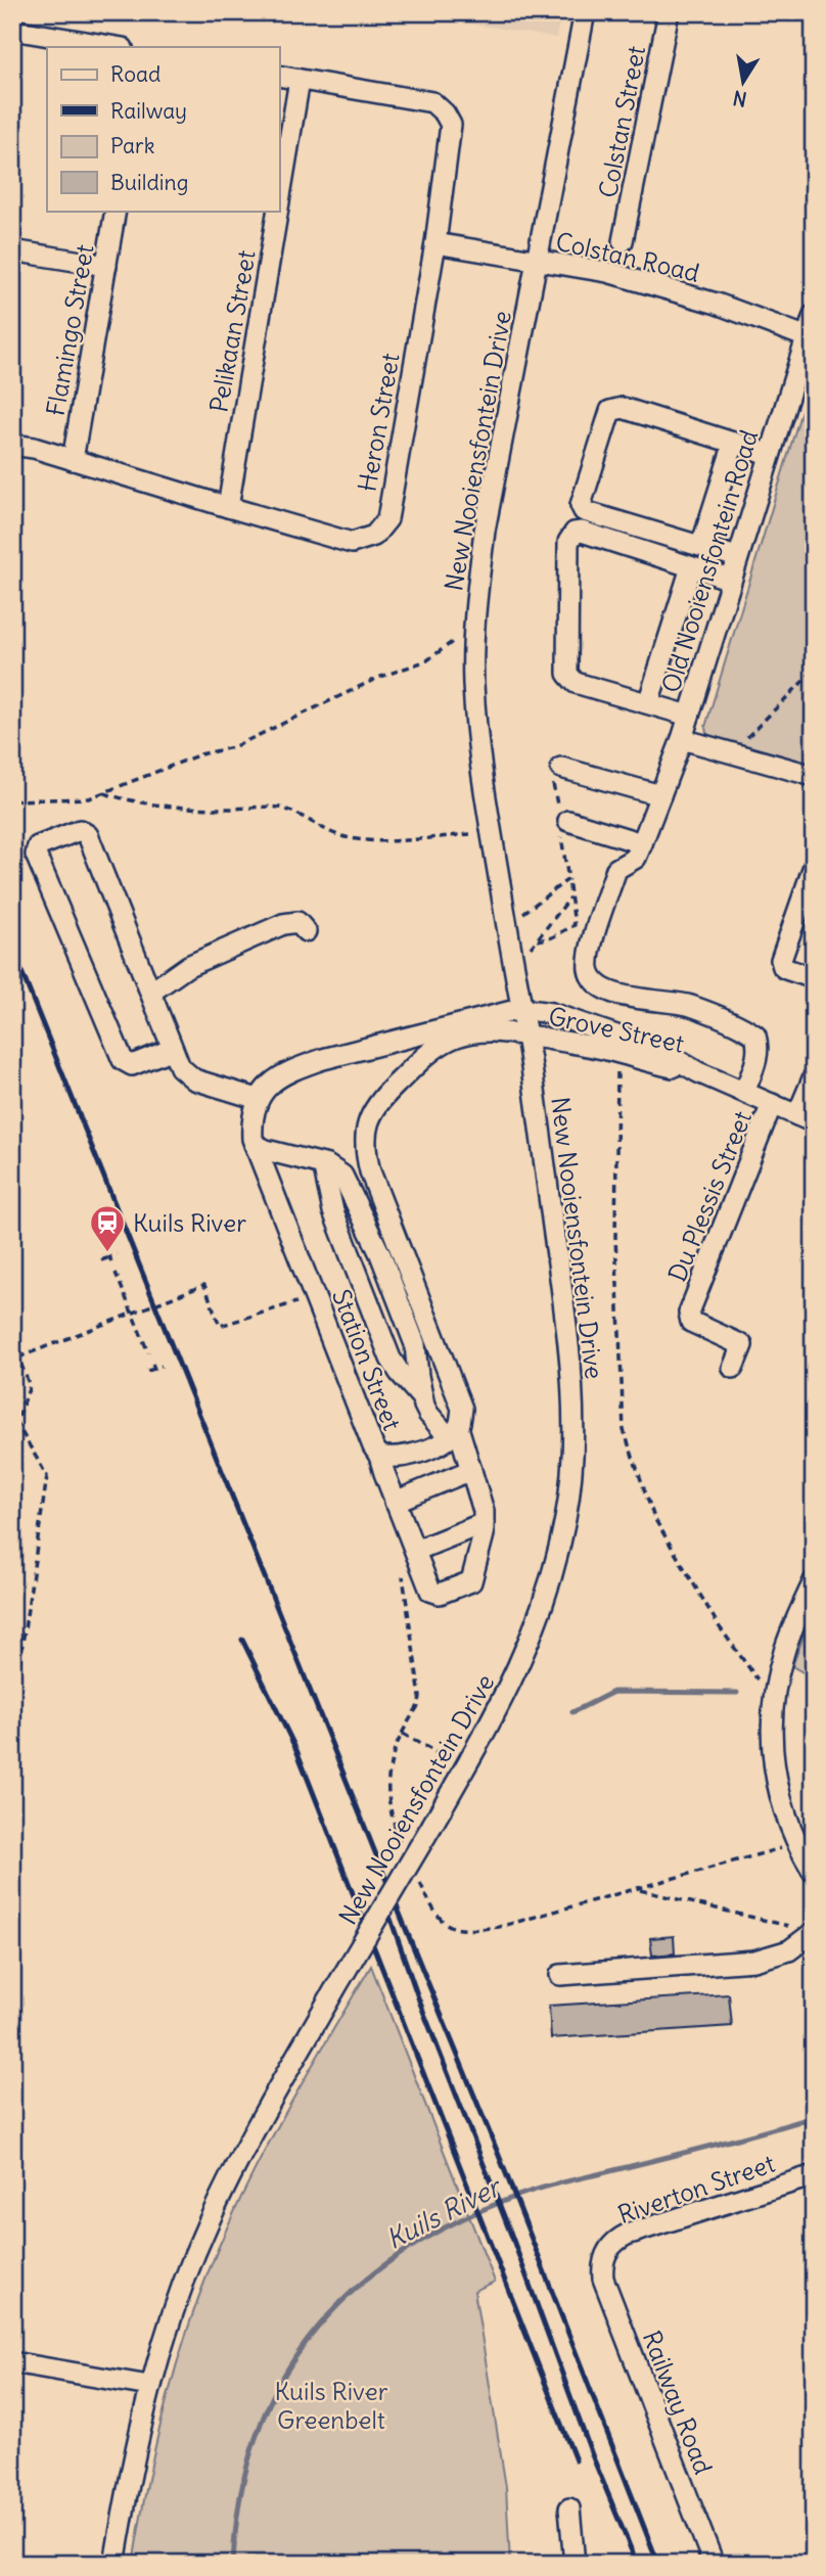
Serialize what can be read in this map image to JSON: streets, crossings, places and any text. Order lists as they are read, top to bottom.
{
  "streets": {
    "street": [
      "Colstan Street",
      "Colstan Road",
      "Flamingo Street",
      "Pelikaan Street",
      "Heron Street",
      "New Nooiensfontein Drive",
      "Old Nooiensfontein Road",
      "Grove Street",
      "Du Plessis Street",
      "Station Street",
      "Riverton Street",
      "Railway Road"
    ]
  },
  "crossings": [
    ["Colstan Road", "Heron Street"],
    ["Colstan Road", "New Nooiensfontein Drive"],
    ["Colstan Road", "Old Nooiensfontein Road"],
    ["Flamingo Street", "Heron Street"],
    ["Pelikaan Street", "Heron Street"],
    ["New Nooiensfontein Drive", "Grove Street"],
    ["Grove Street", "Du Plessis Street"],
    ["Riverton Street", "Railway Road"]
  ],
  "water": ["Kuils River"],
  "parks": ["Kuils River Greenbelt"],
  "places": {
    "station": ["Kuils River"]
  },
  "legend": [
    "Road",
    "Railway",
    "Park",
    "Building"
  ],
  "north": "bottom"
}
